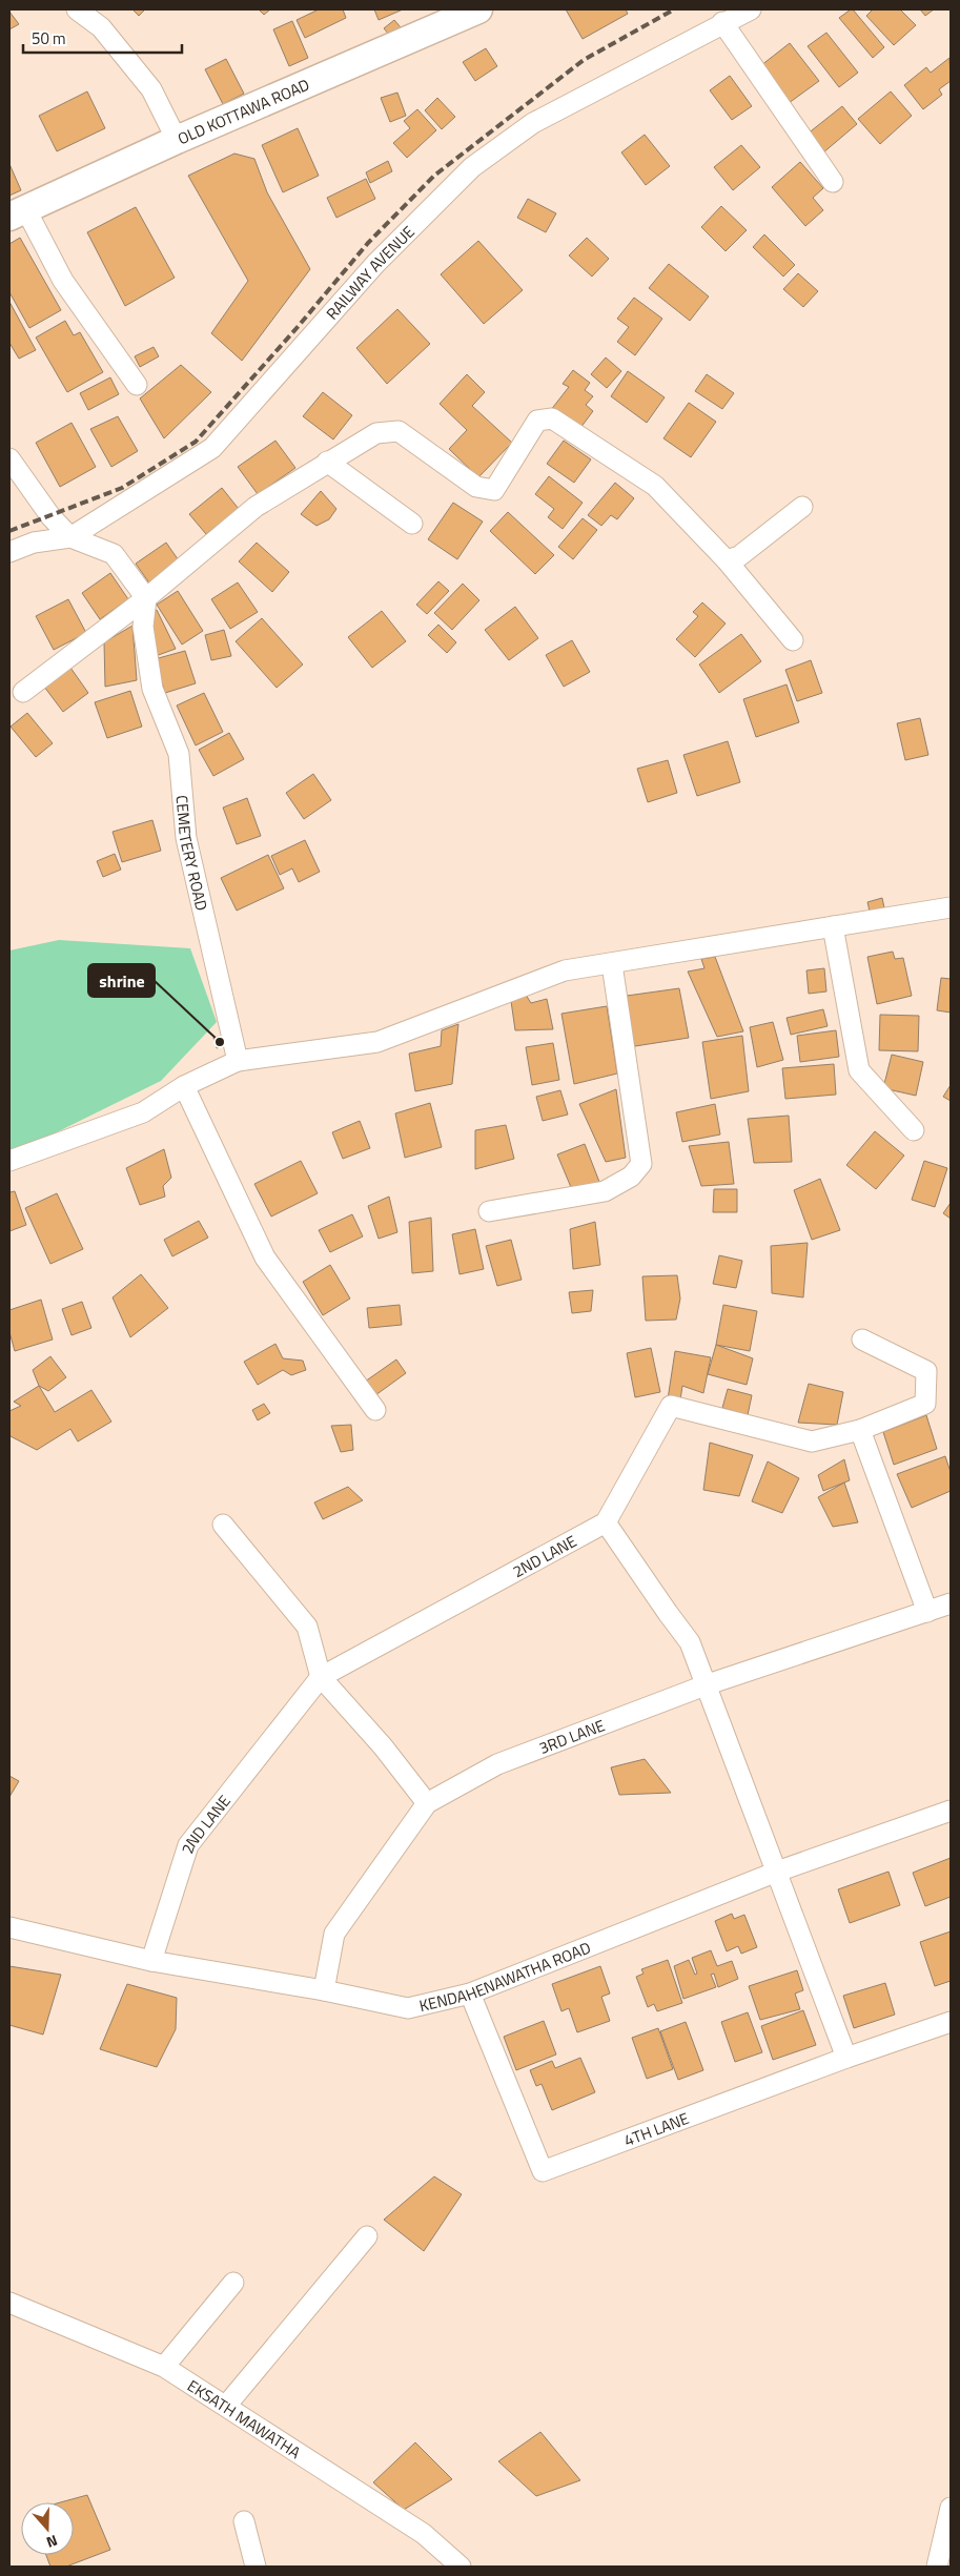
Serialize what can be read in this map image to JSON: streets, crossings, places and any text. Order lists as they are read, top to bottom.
{
  "streets": {
    "street": [
      "OLD KOTTAWA ROAD",
      "RAILWAY AVENUE",
      "CEMETERY ROAD",
      "2ND LANE",
      "3RD LANE",
      "KENDAHENAWATHA ROAD",
      "4TH LANE",
      "EKSATH MAWATHA"
    ]
  },
  "crossings": [
    ["2ND LANE", "KENDAHENAWATHA ROAD"],
    ["3RD LANE", "KENDAHENAWATHA ROAD"],
    ["KENDAHENAWATHA ROAD", "4TH LANE"]
  ],
  "places": ["shrine"],
  "scale_bar": "50 m",
  "north": "bottom"
}
